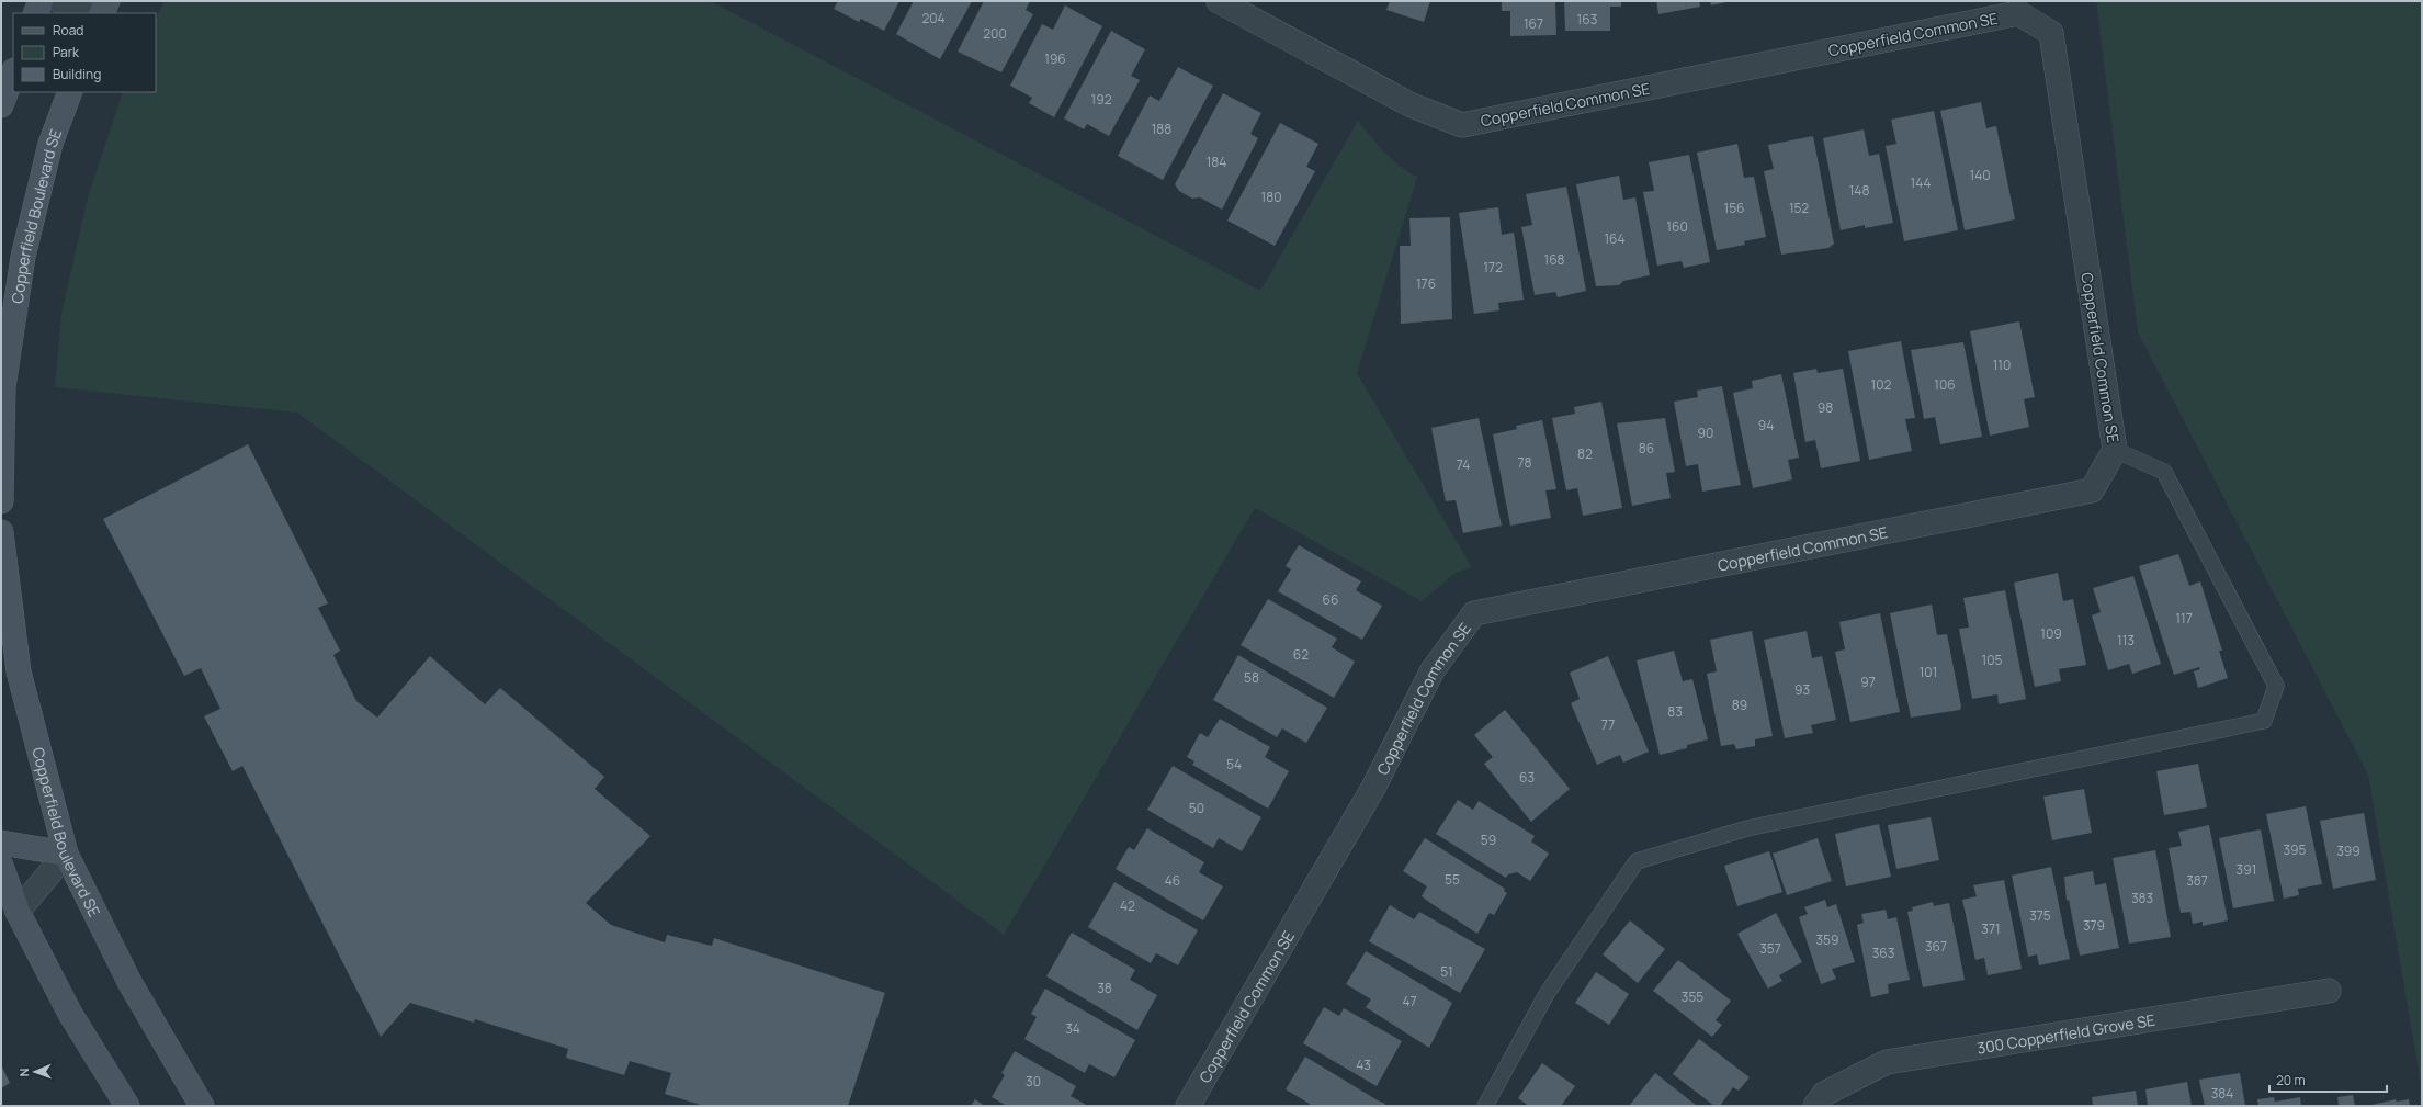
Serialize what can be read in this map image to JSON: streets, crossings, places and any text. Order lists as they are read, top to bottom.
{
  "streets": {
    "street": ["Copperfield Common SE", "Copperfield Boulevard SE", "300 Copperfield Grove SE"]
  },
  "house_numbers": [
    "204",
    "163",
    "167",
    "200",
    "196",
    "192",
    "188",
    "184",
    "140",
    "144",
    "148",
    "180",
    "156",
    "152",
    "160",
    "164",
    "168",
    "172",
    "176",
    "110",
    "102",
    "106",
    "98",
    "94",
    "90",
    "86",
    "82",
    "78",
    "74",
    "66",
    "117",
    "109",
    "113",
    "62",
    "105",
    "101",
    "58",
    "97",
    "93",
    "89",
    "83",
    "77",
    "54",
    "63",
    "50",
    "59",
    "395",
    "399",
    "391",
    "55",
    "46",
    "387",
    "383",
    "42",
    "375",
    "379",
    "371",
    "359",
    "367",
    "357",
    "363",
    "51",
    "38",
    "355",
    "47",
    "34",
    "43",
    "30",
    "384"
  ],
  "legend": ["Road", "Park", "Building"],
  "scale_bar": "20 m",
  "north": "left"
}
